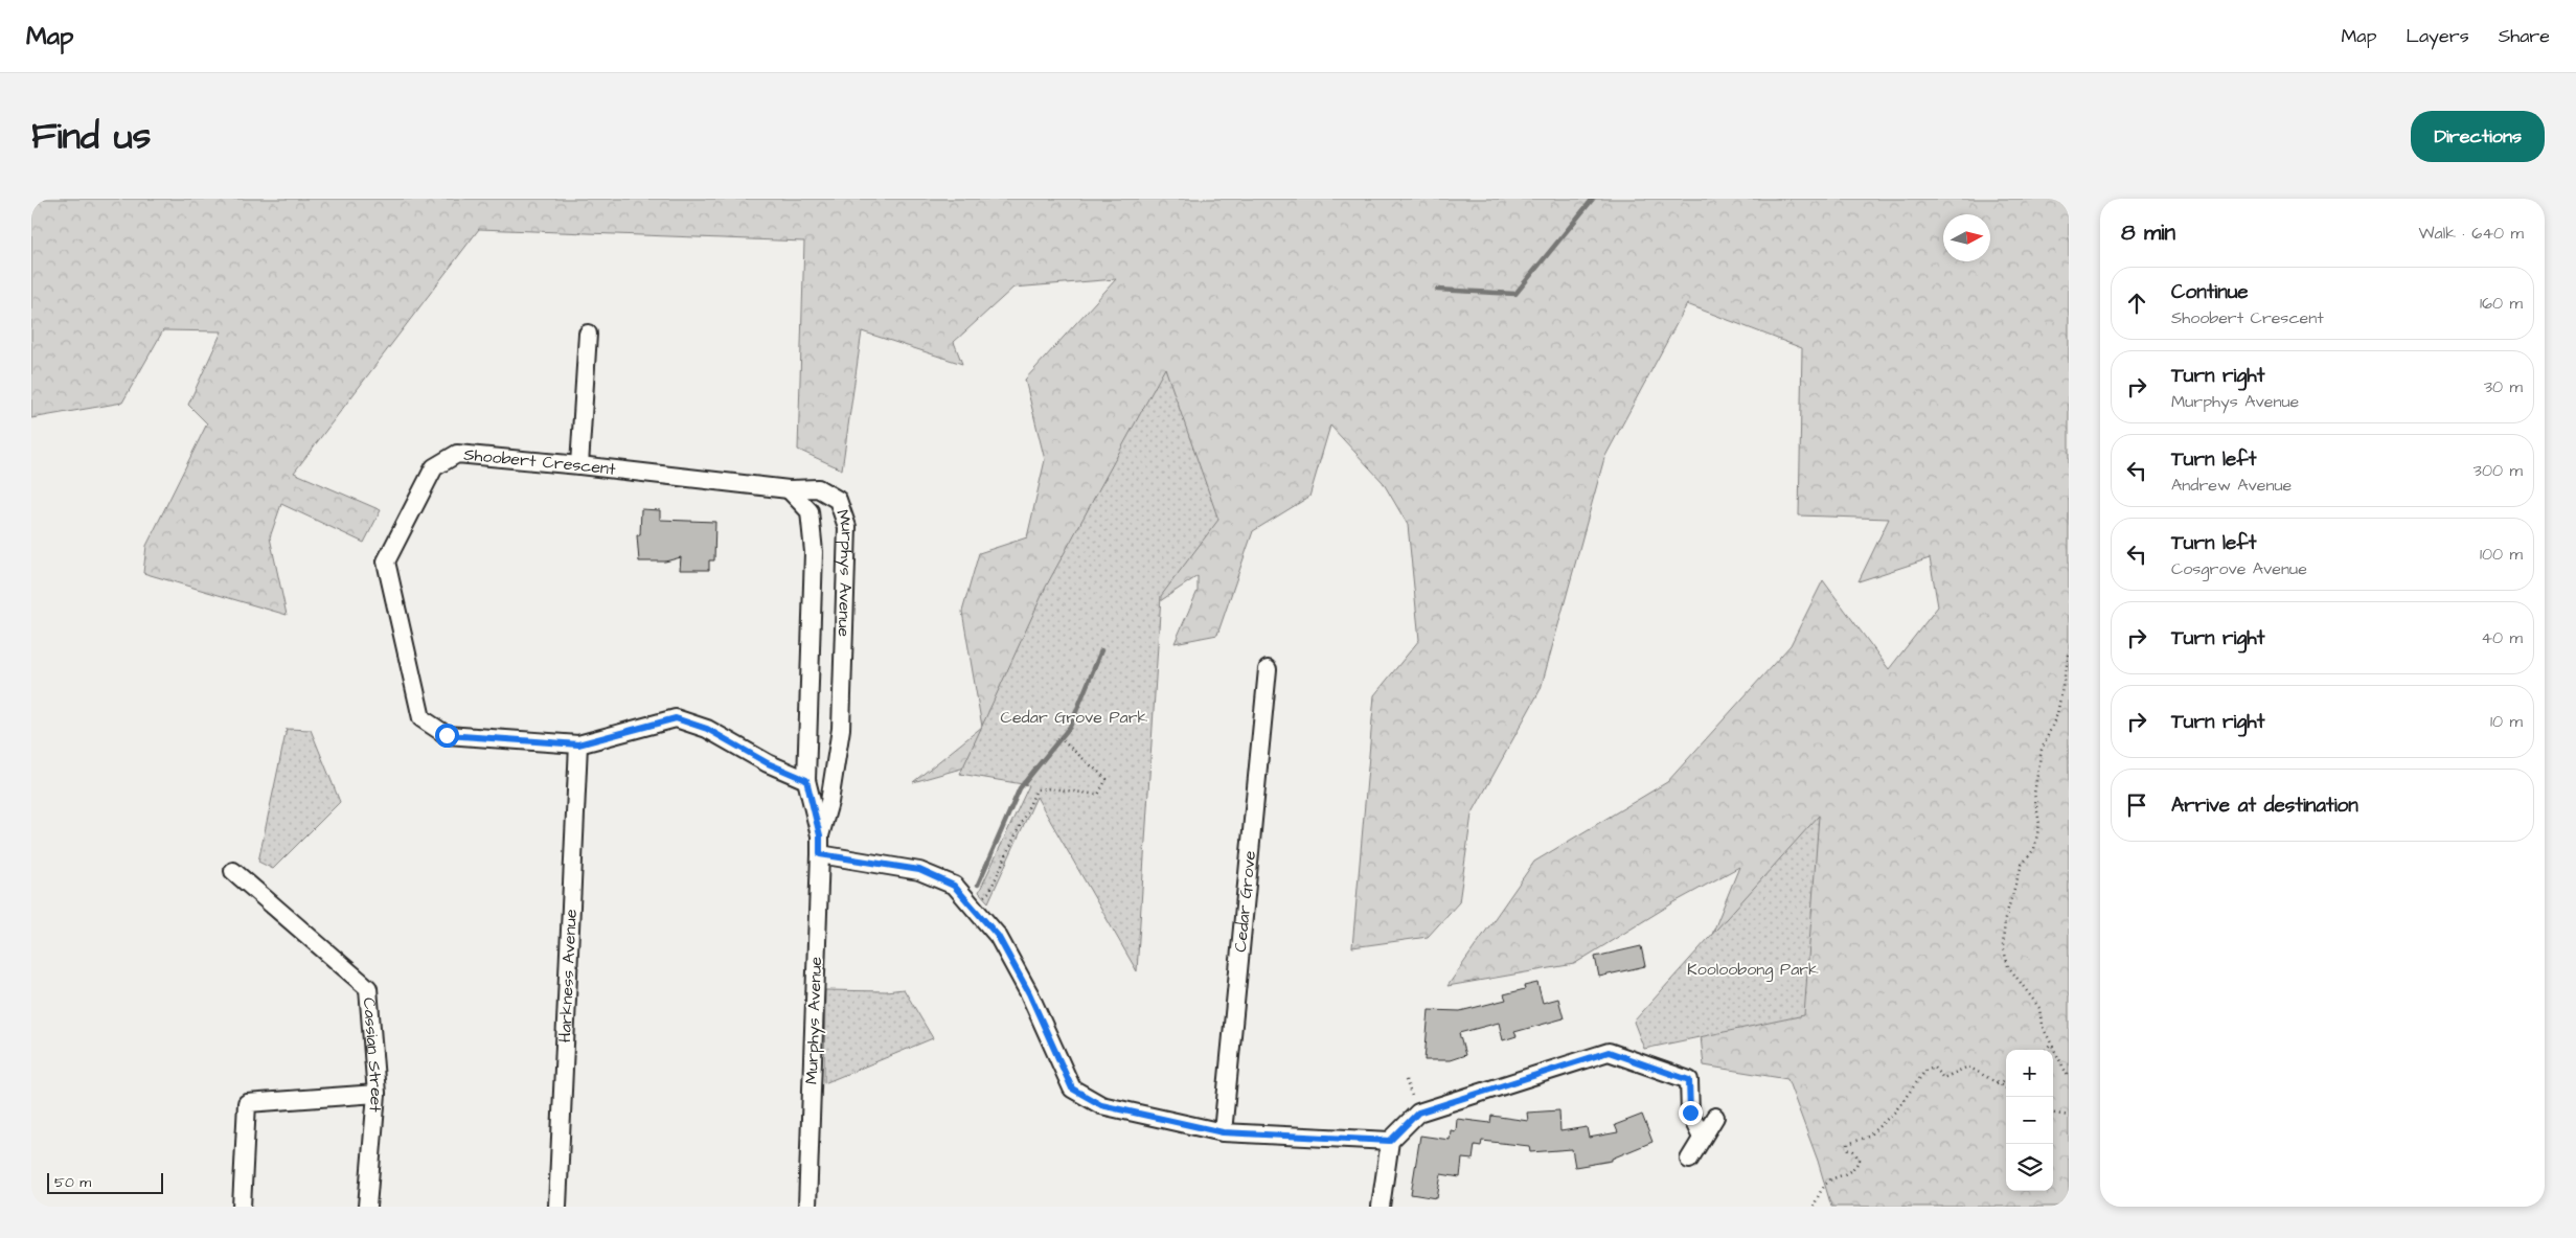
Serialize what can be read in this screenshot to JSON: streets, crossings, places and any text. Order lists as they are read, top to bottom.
{
  "streets": {
    "street": [
      "Shoobert Crescent",
      "Murphys Avenue",
      "Cedar Grove",
      "Harkness Avenue",
      "Cassian Street"
    ]
  },
  "crossings": [
    ["Shoobert Crescent", "Murphys Avenue"],
    ["Shoobert Crescent", "Harkness Avenue"]
  ],
  "parks": ["Cedar Grove Park", "Kooloobong Park"],
  "scale_bar": "50 m",
  "north": "right",
  "page": {
    "header": "Map",
    "nav": ["Map", "Layers", "Share"],
    "title": "Find us",
    "buttons": "Directions",
    "heading": ["8 min", "Walk · 640 m"],
    "list": [
      ["Continue", "Shoobert Crescent", "160 m"],
      ["Turn right", "Murphys Avenue", "30 m"],
      ["Turn left", "Andrew Avenue", "300 m"],
      ["Turn left", "Cosgrove Avenue", "100 m"],
      ["Turn right", "40 m"],
      ["Turn right", "10 m"],
      "Arrive at destination"
    ],
    "map_buttons": ["+", "−"],
    "scale": "50 m"
  }
}
